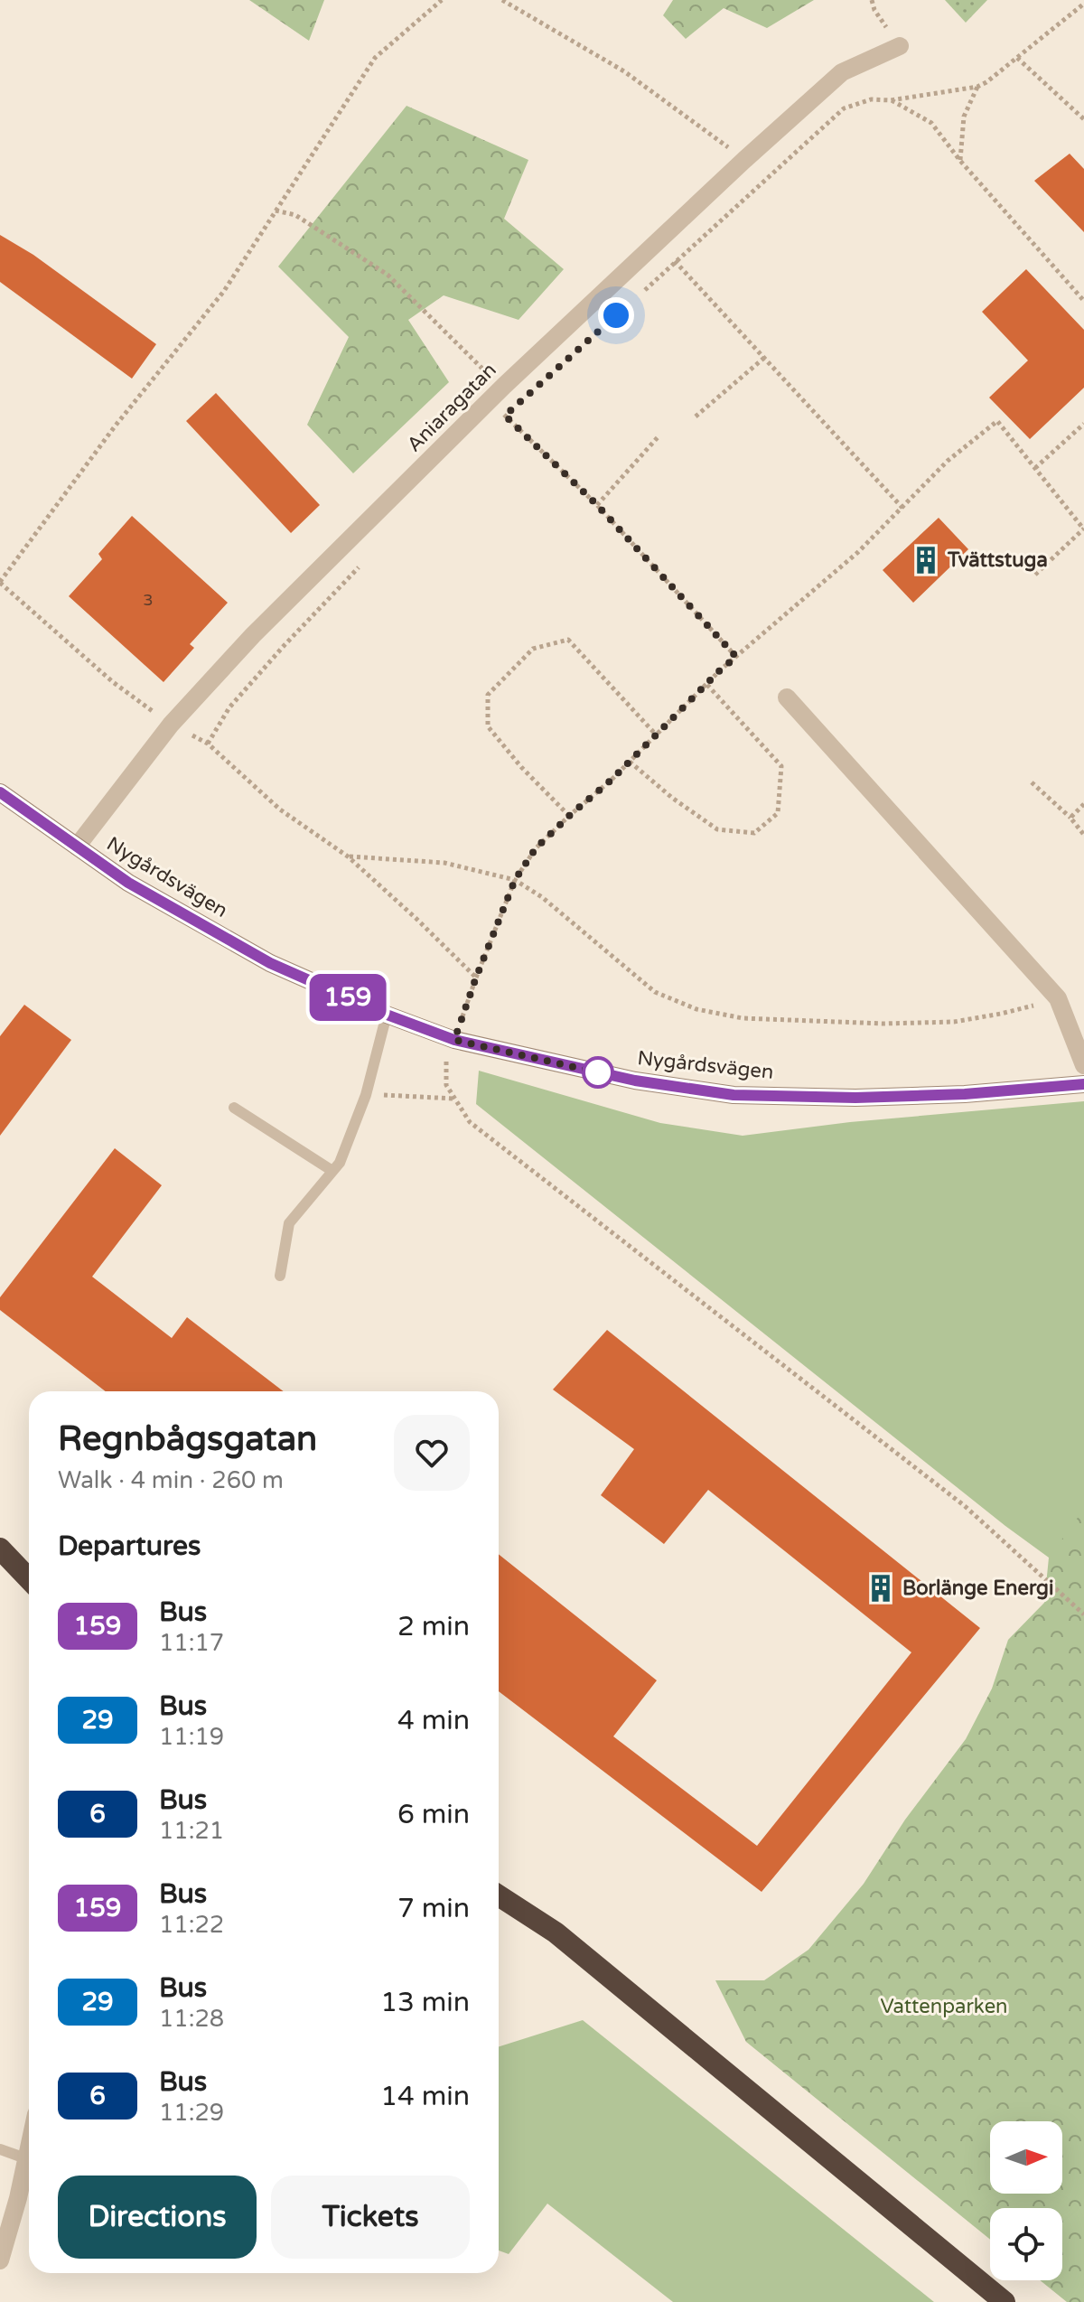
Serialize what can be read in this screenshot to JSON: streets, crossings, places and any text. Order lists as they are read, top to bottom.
{
  "streets": {
    "street": ["Aniaragatan", "Nygårdsvägen"]
  },
  "crossings": [
    ["Aniaragatan", "Nygårdsvägen"]
  ],
  "parks": ["Vattenparken"],
  "places": {
    "building": ["Tvättstuga", "Borlänge Energi"]
  },
  "lines": ["bus line 159"],
  "house_numbers": ["3"],
  "north": "right",
  "page": {
    "on_map": "159",
    "heading": [
      ["Regnbågsgatan", "Walk · 4 min · 260 m"],
      "Departures"
    ],
    "list": [
      {
        "mark": "159",
        "name": "Bus",
        "note": "11:17",
        "value": "2 min"
      },
      {
        "mark": "29",
        "name": "Bus",
        "note": "11:19",
        "value": "4 min"
      },
      {
        "mark": "6",
        "name": "Bus",
        "note": "11:21",
        "value": "6 min"
      },
      {
        "mark": "159",
        "name": "Bus",
        "note": "11:22",
        "value": "7 min"
      },
      {
        "mark": "29",
        "name": "Bus",
        "note": "11:28",
        "value": "13 min"
      },
      {
        "mark": "6",
        "name": "Bus",
        "note": "11:29",
        "value": "14 min"
      }
    ],
    "buttons": ["Directions", "Tickets"]
  }
}
